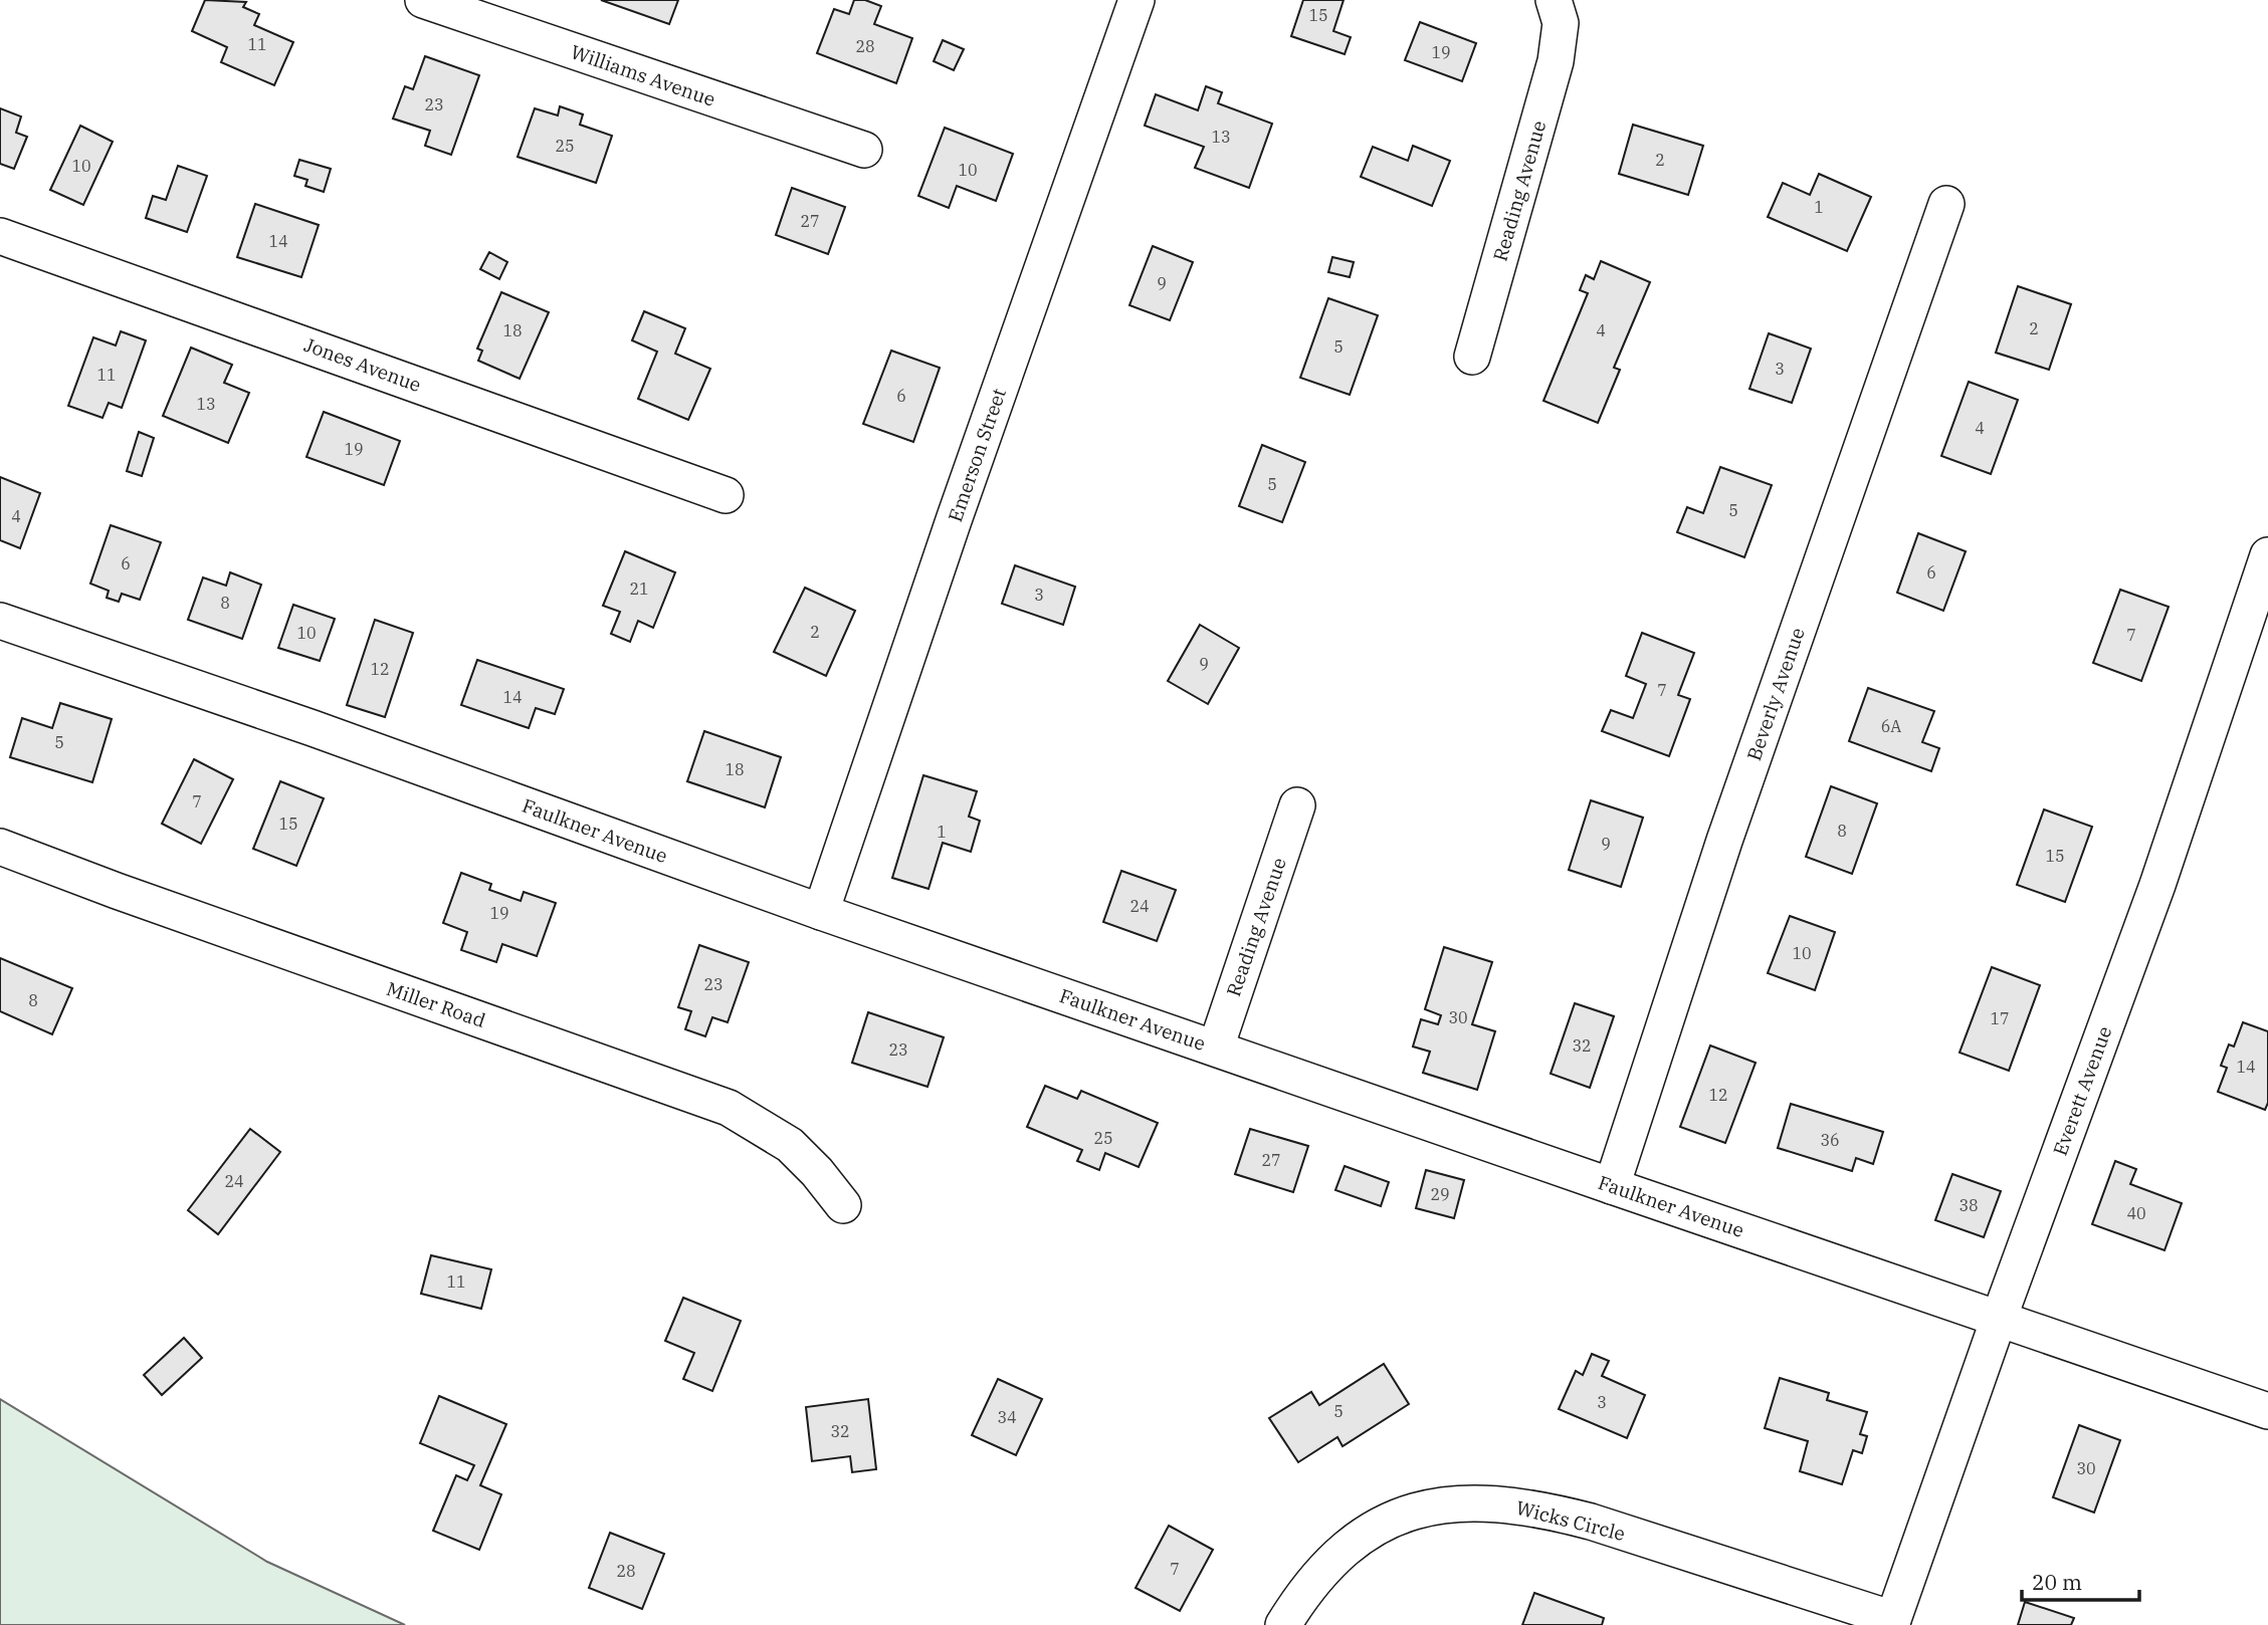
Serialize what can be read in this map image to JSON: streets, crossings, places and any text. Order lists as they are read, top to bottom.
{
  "streets": {
    "street": [
      "Williams Avenue",
      "Reading Avenue",
      "Jones Avenue",
      "Emerson Street",
      "Beverly Avenue",
      "Faulkner Avenue",
      "Miller Road",
      "Everett Avenue",
      "Wicks Circle"
    ]
  },
  "crossings": [
    ["Reading Avenue", "Faulkner Avenue"],
    ["Emerson Street", "Faulkner Avenue"],
    ["Beverly Avenue", "Faulkner Avenue"],
    ["Faulkner Avenue", "Everett Avenue"],
    ["Everett Avenue", "Wicks Circle"]
  ],
  "house_numbers": [
    "15",
    "11",
    "28",
    "19",
    "23",
    "13",
    "25",
    "2",
    "10",
    "10",
    "1",
    "27",
    "14",
    "9",
    "2",
    "18",
    "4",
    "5",
    "3",
    "11",
    "6",
    "13",
    "4",
    "19",
    "5",
    "5",
    "4",
    "6",
    "6",
    "21",
    "3",
    "8",
    "2",
    "10",
    "7",
    "9",
    "12",
    "7",
    "14",
    "6A",
    "5",
    "18",
    "7",
    "15",
    "8",
    "1",
    "9",
    "15",
    "24",
    "19",
    "10",
    "23",
    "8",
    "30",
    "17",
    "32",
    "23",
    "14",
    "12",
    "25",
    "36",
    "27",
    "24",
    "29",
    "38",
    "40",
    "11",
    "3",
    "5",
    "34",
    "32",
    "30",
    "7",
    "28"
  ],
  "scale_bar": "20 m"
}
